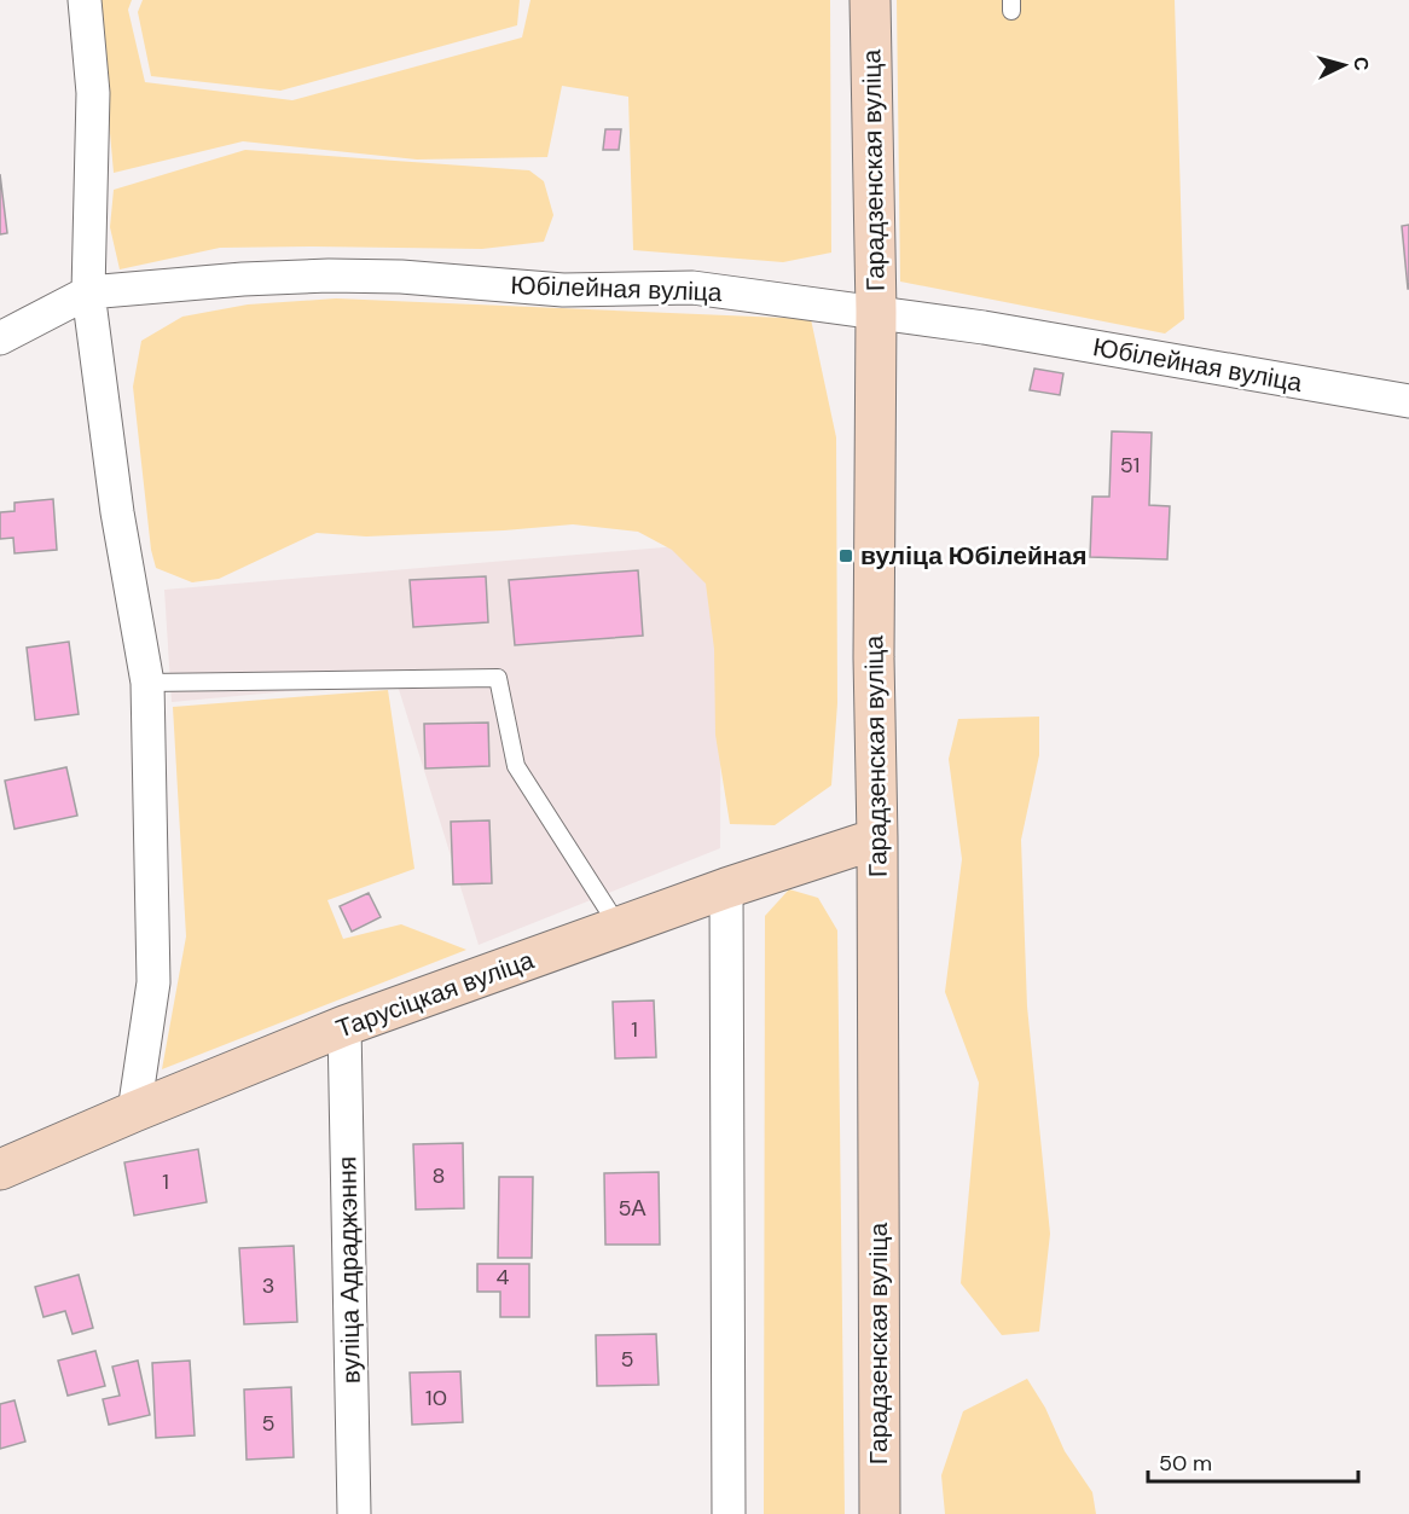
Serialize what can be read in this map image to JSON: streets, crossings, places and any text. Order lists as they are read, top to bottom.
{
  "streets": {
    "main road": ["Гарадзенская вуліца", "Тарусіцкая вуліца"],
    "street": ["Юбілейная вуліца", "вуліца Адраджэння"]
  },
  "crossings": [
    ["Гарадзенская вуліца", "Юбілейная вуліца"],
    ["Гарадзенская вуліца", "Тарусіцкая вуліца"],
    ["Тарусіцкая вуліца", "вуліца Адраджэння"]
  ],
  "places": {
    "transit": ["вуліца Юбілейная"]
  },
  "house_numbers": [
    "51",
    "1",
    "8",
    "1",
    "5А",
    "4",
    "3",
    "5",
    "10",
    "5"
  ],
  "scale_bar": "50 m",
  "north": "right"
}
